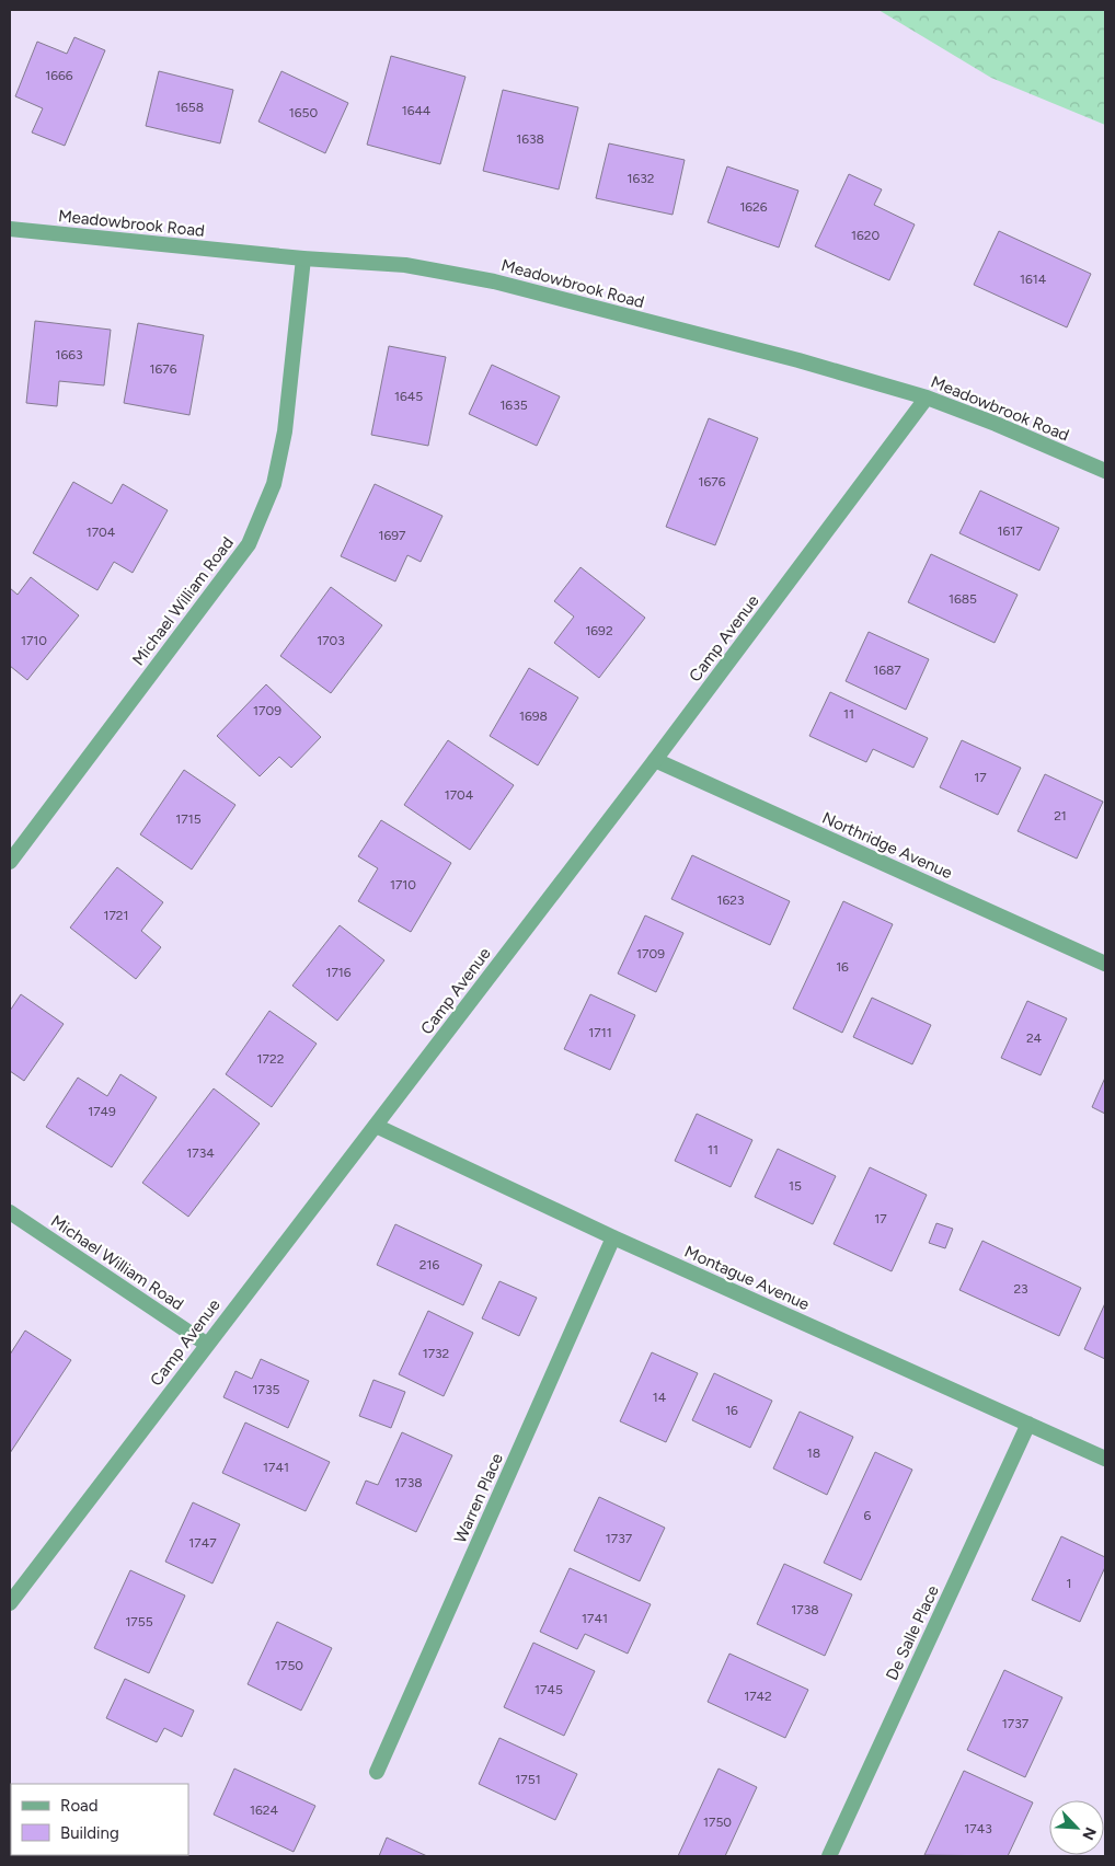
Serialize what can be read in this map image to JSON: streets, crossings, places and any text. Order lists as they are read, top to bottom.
{
  "streets": {
    "street": [
      "Meadowbrook Road",
      "Michael William Road",
      "Camp Avenue",
      "Northridge Avenue",
      "Montague Avenue",
      "Warren Place",
      "De Salle Place"
    ]
  },
  "crossings": [
    ["Meadowbrook Road", "Michael William Road"],
    ["Meadowbrook Road", "Camp Avenue"],
    ["Michael William Road", "Camp Avenue"],
    ["Camp Avenue", "Northridge Avenue"],
    ["Camp Avenue", "Montague Avenue"],
    ["Montague Avenue", "Warren Place"],
    ["Montague Avenue", "De Salle Place"]
  ],
  "house_numbers": [
    "1666",
    "1658",
    "1644",
    "1650",
    "1638",
    "1632",
    "1626",
    "1620",
    "1614",
    "1663",
    "1676",
    "1645",
    "1635",
    "1676",
    "1617",
    "1704",
    "1697",
    "1685",
    "1692",
    "1710",
    "1703",
    "1687",
    "1709",
    "11",
    "1698",
    "17",
    "1704",
    "21",
    "1715",
    "1710",
    "1623",
    "1721",
    "1709",
    "16",
    "1716",
    "1711",
    "24",
    "1722",
    "1749",
    "11",
    "1734",
    "15",
    "17",
    "216",
    "23",
    "1732",
    "1735",
    "14",
    "16",
    "18",
    "1741",
    "1738",
    "6",
    "1737",
    "1747",
    "1",
    "1738",
    "1741",
    "1755",
    "1750",
    "1745",
    "1742",
    "1737",
    "1751",
    "1624",
    "1750",
    "1743"
  ],
  "legend": ["Road", "Building"],
  "north": "bottom right"
}
